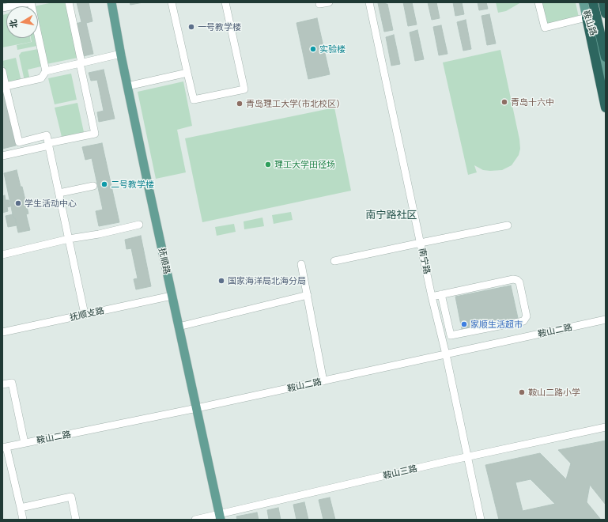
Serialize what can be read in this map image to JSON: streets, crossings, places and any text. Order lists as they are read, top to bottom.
{
  "streets": {
    "main road": ["鞍山路", "抚顺路"],
    "street": [
      "南宁路",
      "抚顺支路",
      "鞍山二路",
      "鞍山三路"
    ]
  },
  "crossings": [
    ["抚顺路", "抚顺支路"],
    ["抚顺路", "鞍山二路"],
    ["抚顺路", "鞍山三路"],
    ["南宁路", "鞍山二路"],
    ["南宁路", "鞍山三路"]
  ],
  "districts": ["南宁路社区"],
  "places": [
    "一号教学楼",
    "实验楼",
    "青岛十六中",
    "青岛理工大学(市北校区)",
    "理工大学田径场",
    "二号教学楼",
    "学生活动中心",
    "国家海洋局北海分局",
    "家顺生活超市",
    "鞍山二路小学"
  ],
  "north": "left"
}
